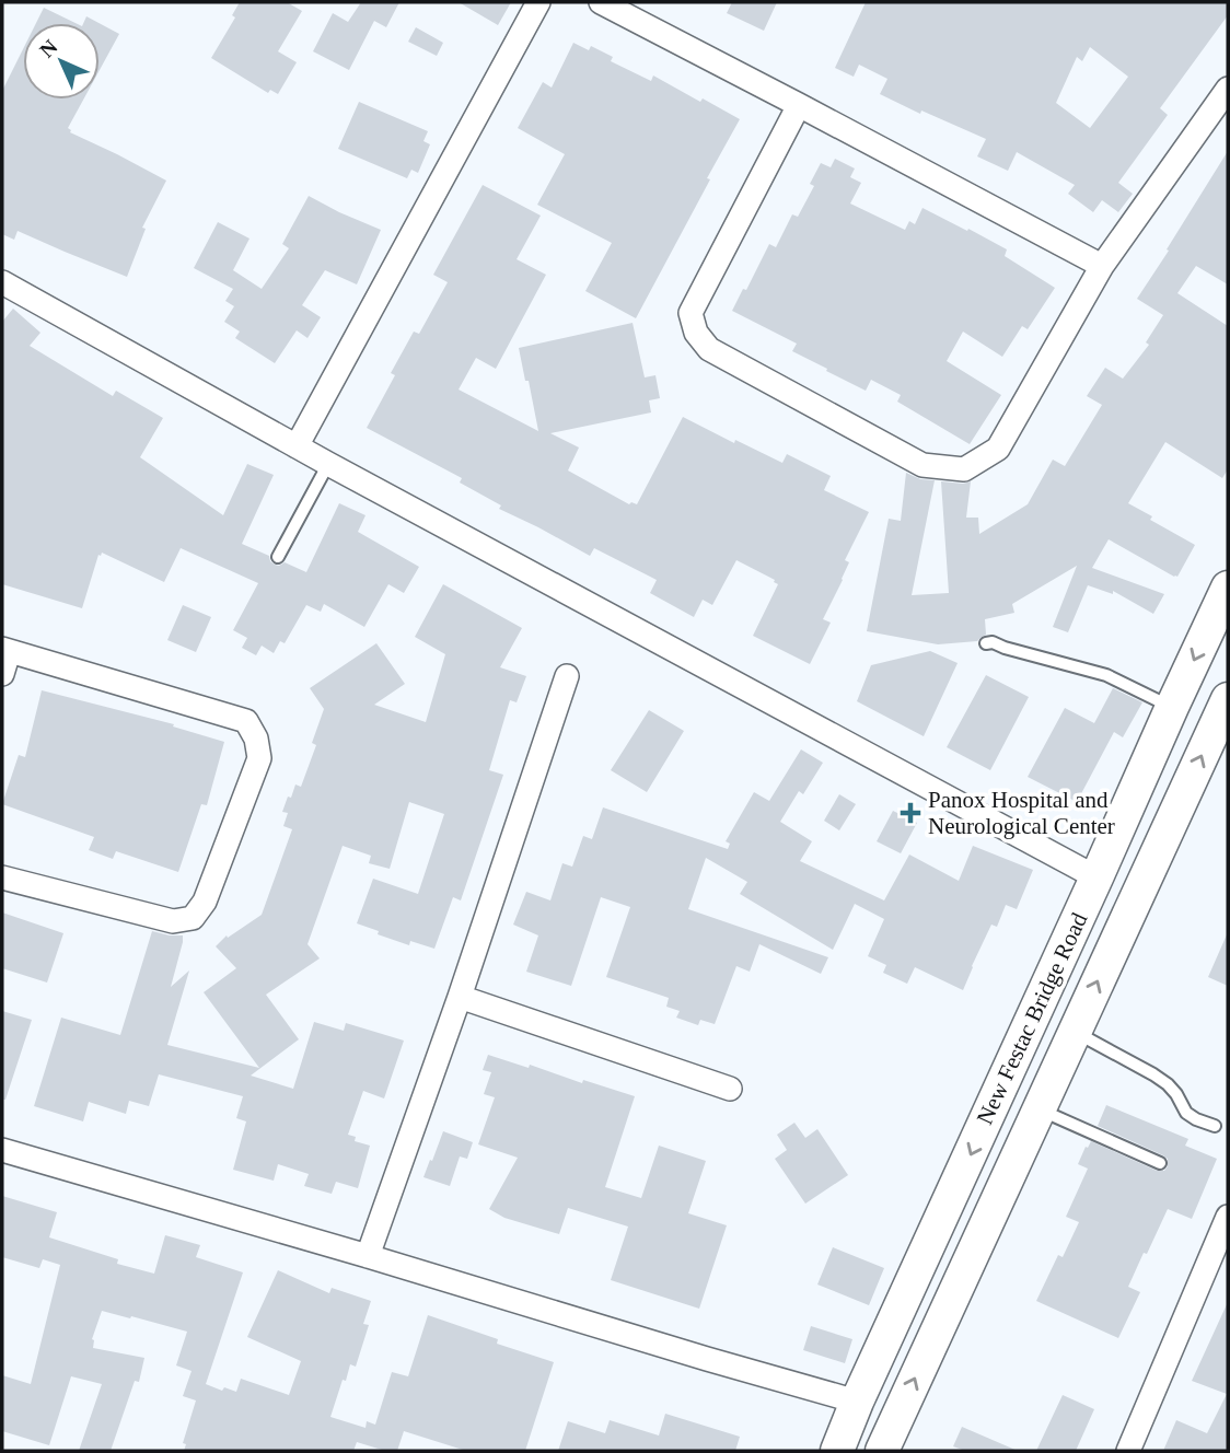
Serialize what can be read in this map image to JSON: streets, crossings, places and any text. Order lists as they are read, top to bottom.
{
  "streets": {
    "main road": ["New Festac Bridge Road"]
  },
  "places": {
    "health": ["Panox Hospital and Neurological Center"]
  },
  "north": "top left"
}
